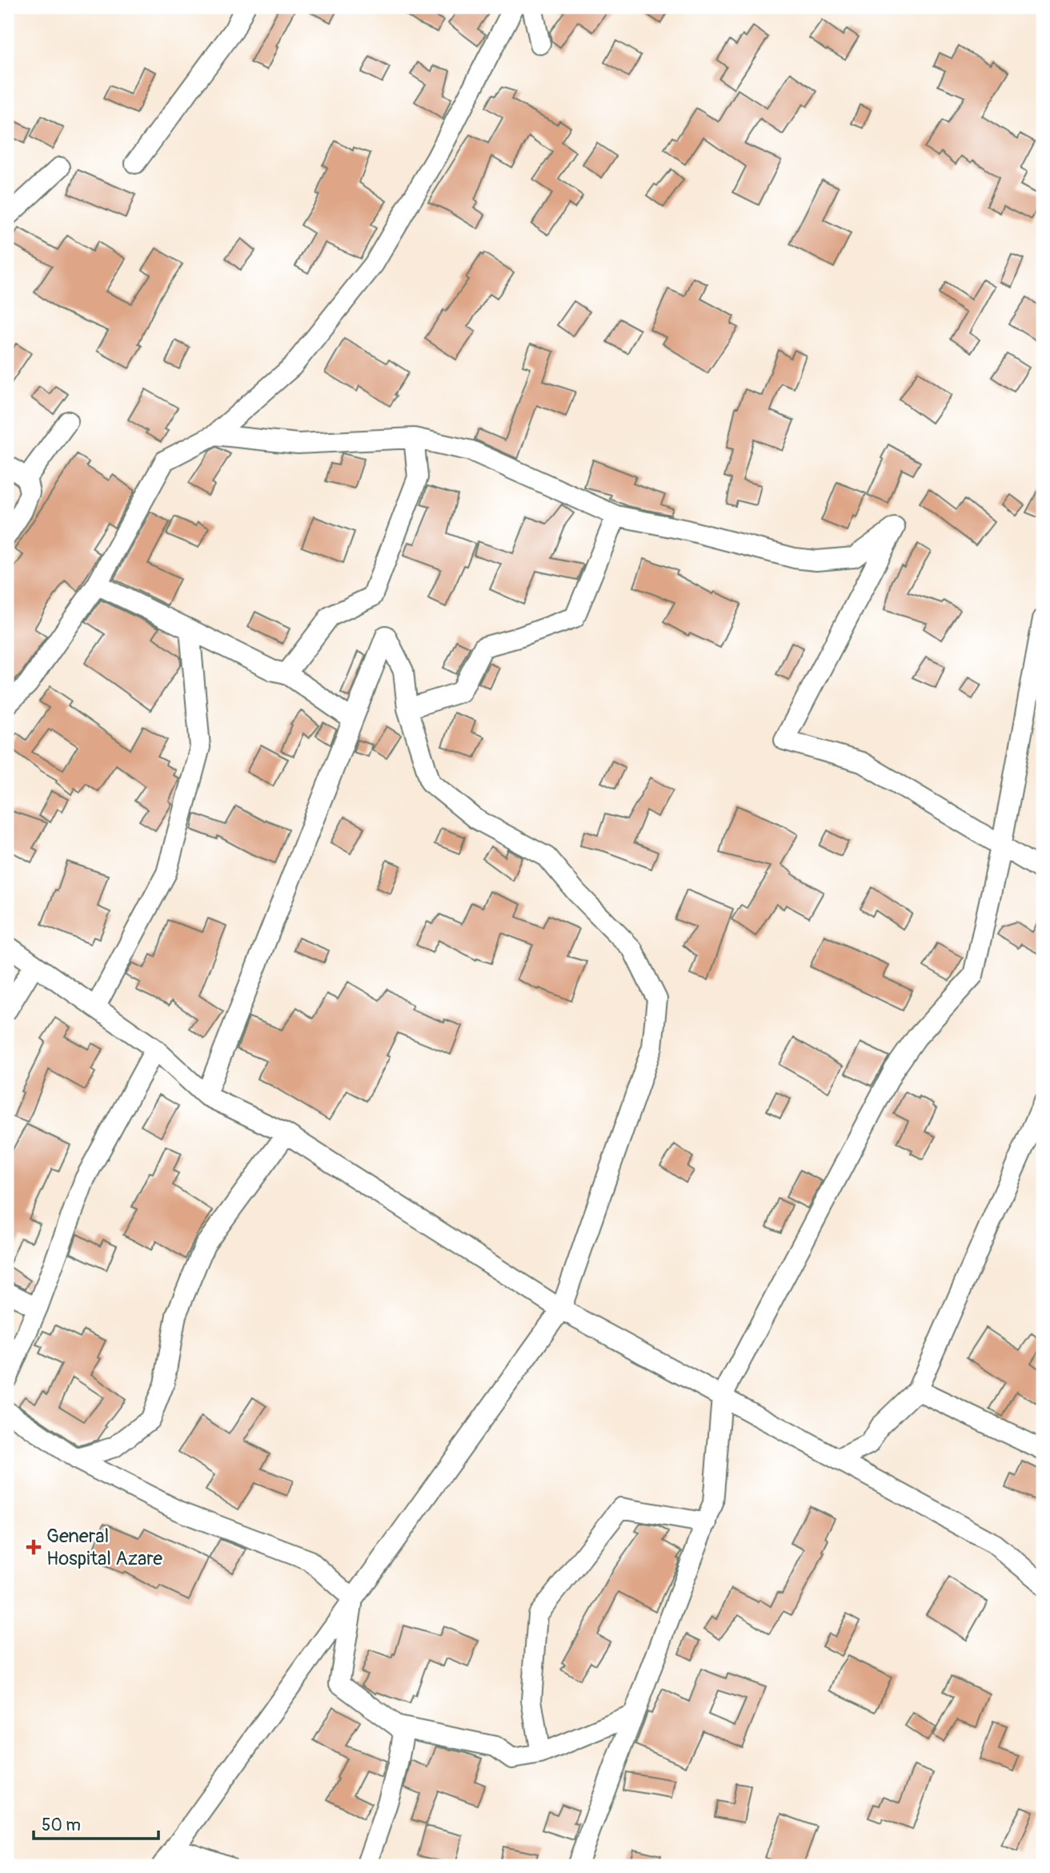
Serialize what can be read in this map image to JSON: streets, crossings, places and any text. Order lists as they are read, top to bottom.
{
  "places": {
    "health": ["General Hospital Azare"]
  },
  "scale_bar": "50 m"
}
